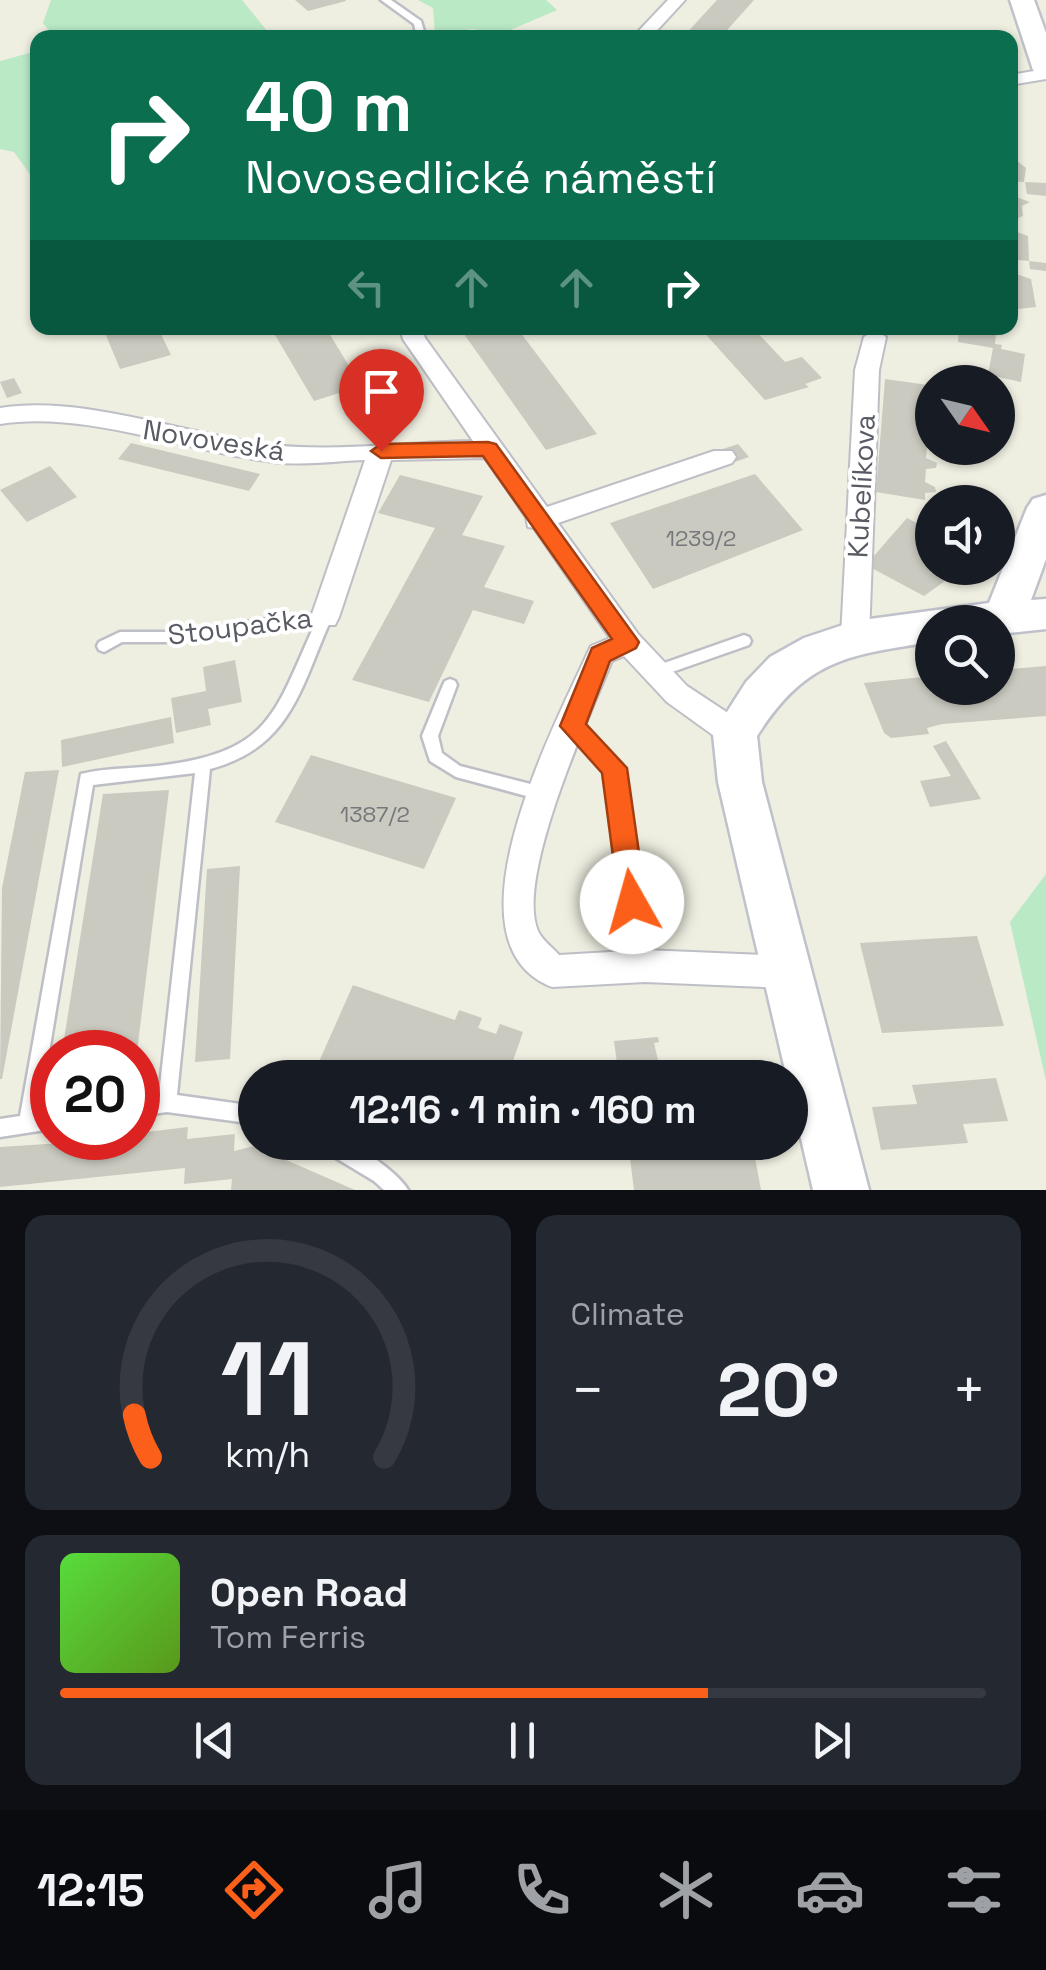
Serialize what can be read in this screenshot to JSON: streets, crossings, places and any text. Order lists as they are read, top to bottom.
{
  "streets": {
    "street": ["Novoveská", "Kubelíkova", "Stoupačka"]
  },
  "crossings": [
    ["Novoveská", "Stoupačka"]
  ],
  "house_numbers": ["1239/2", "1387/2"],
  "north": "bottom right",
  "page": {
    "turn": ["40 m", "Novosedlické náměstí"],
    "limit": "20",
    "trip": "12:16 · 1 min · 160 m",
    "tile": "Climate",
    "heat": ["−", "20°", "+"],
    "song": ["Open Road", "Tom Ferris"],
    "tabs": "12:15",
    "gauge": ["11", "km/h"]
  }
}
